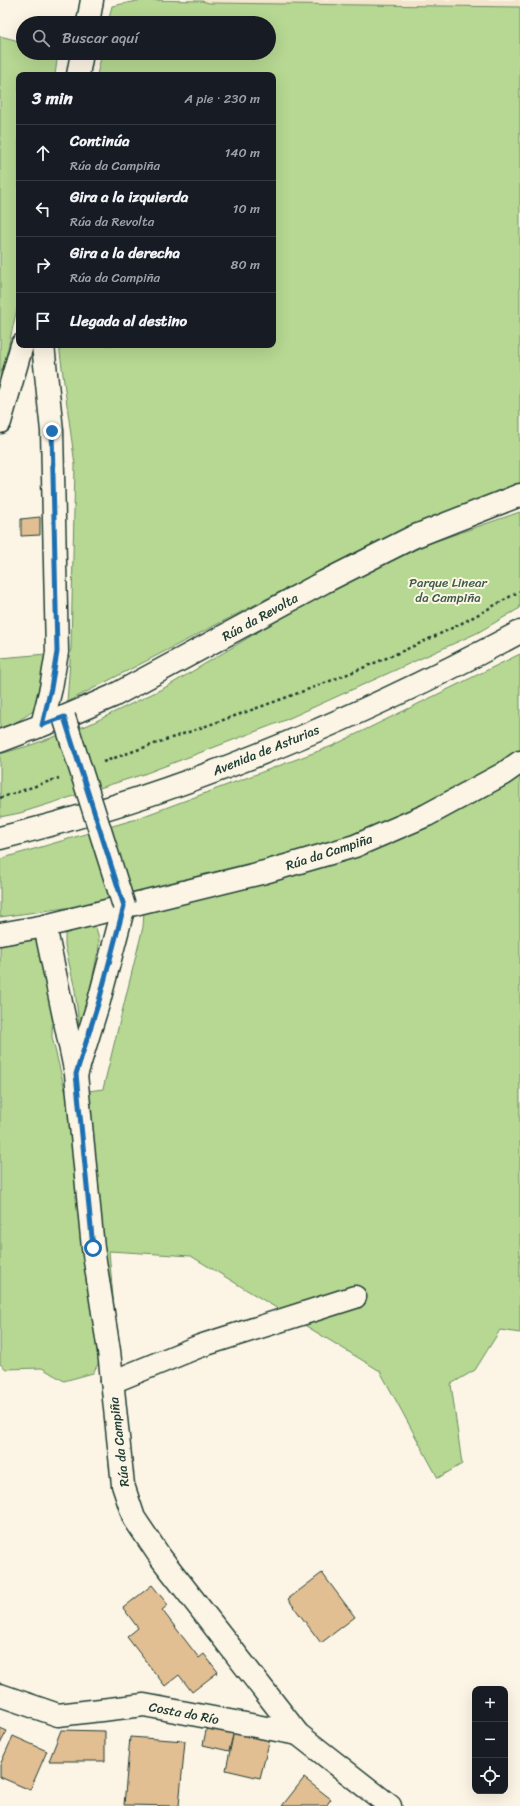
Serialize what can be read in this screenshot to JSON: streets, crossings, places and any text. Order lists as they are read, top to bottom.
{
  "streets": {
    "street": [
      "Rúa da Revolta",
      "Avenida de Asturias",
      "Rúa da Campiña",
      "Costa do Río"
    ]
  },
  "crossings": [
    ["Rúa da Campiña", "Costa do Río"]
  ],
  "parks": ["Parque Linear da Campiña"],
  "page": {
    "search": "Buscar aquí",
    "heading": ["3 min", "A pie · 230 m"],
    "list": [
      ["Continúa", "Rúa da Campiña", "140 m"],
      ["Gira a la izquierda", "Rúa da Revolta", "10 m"],
      ["Gira a la derecha", "Rúa da Campiña", "80 m"],
      "Llegada al destino"
    ],
    "map_buttons": ["+", "−"]
  }
}
